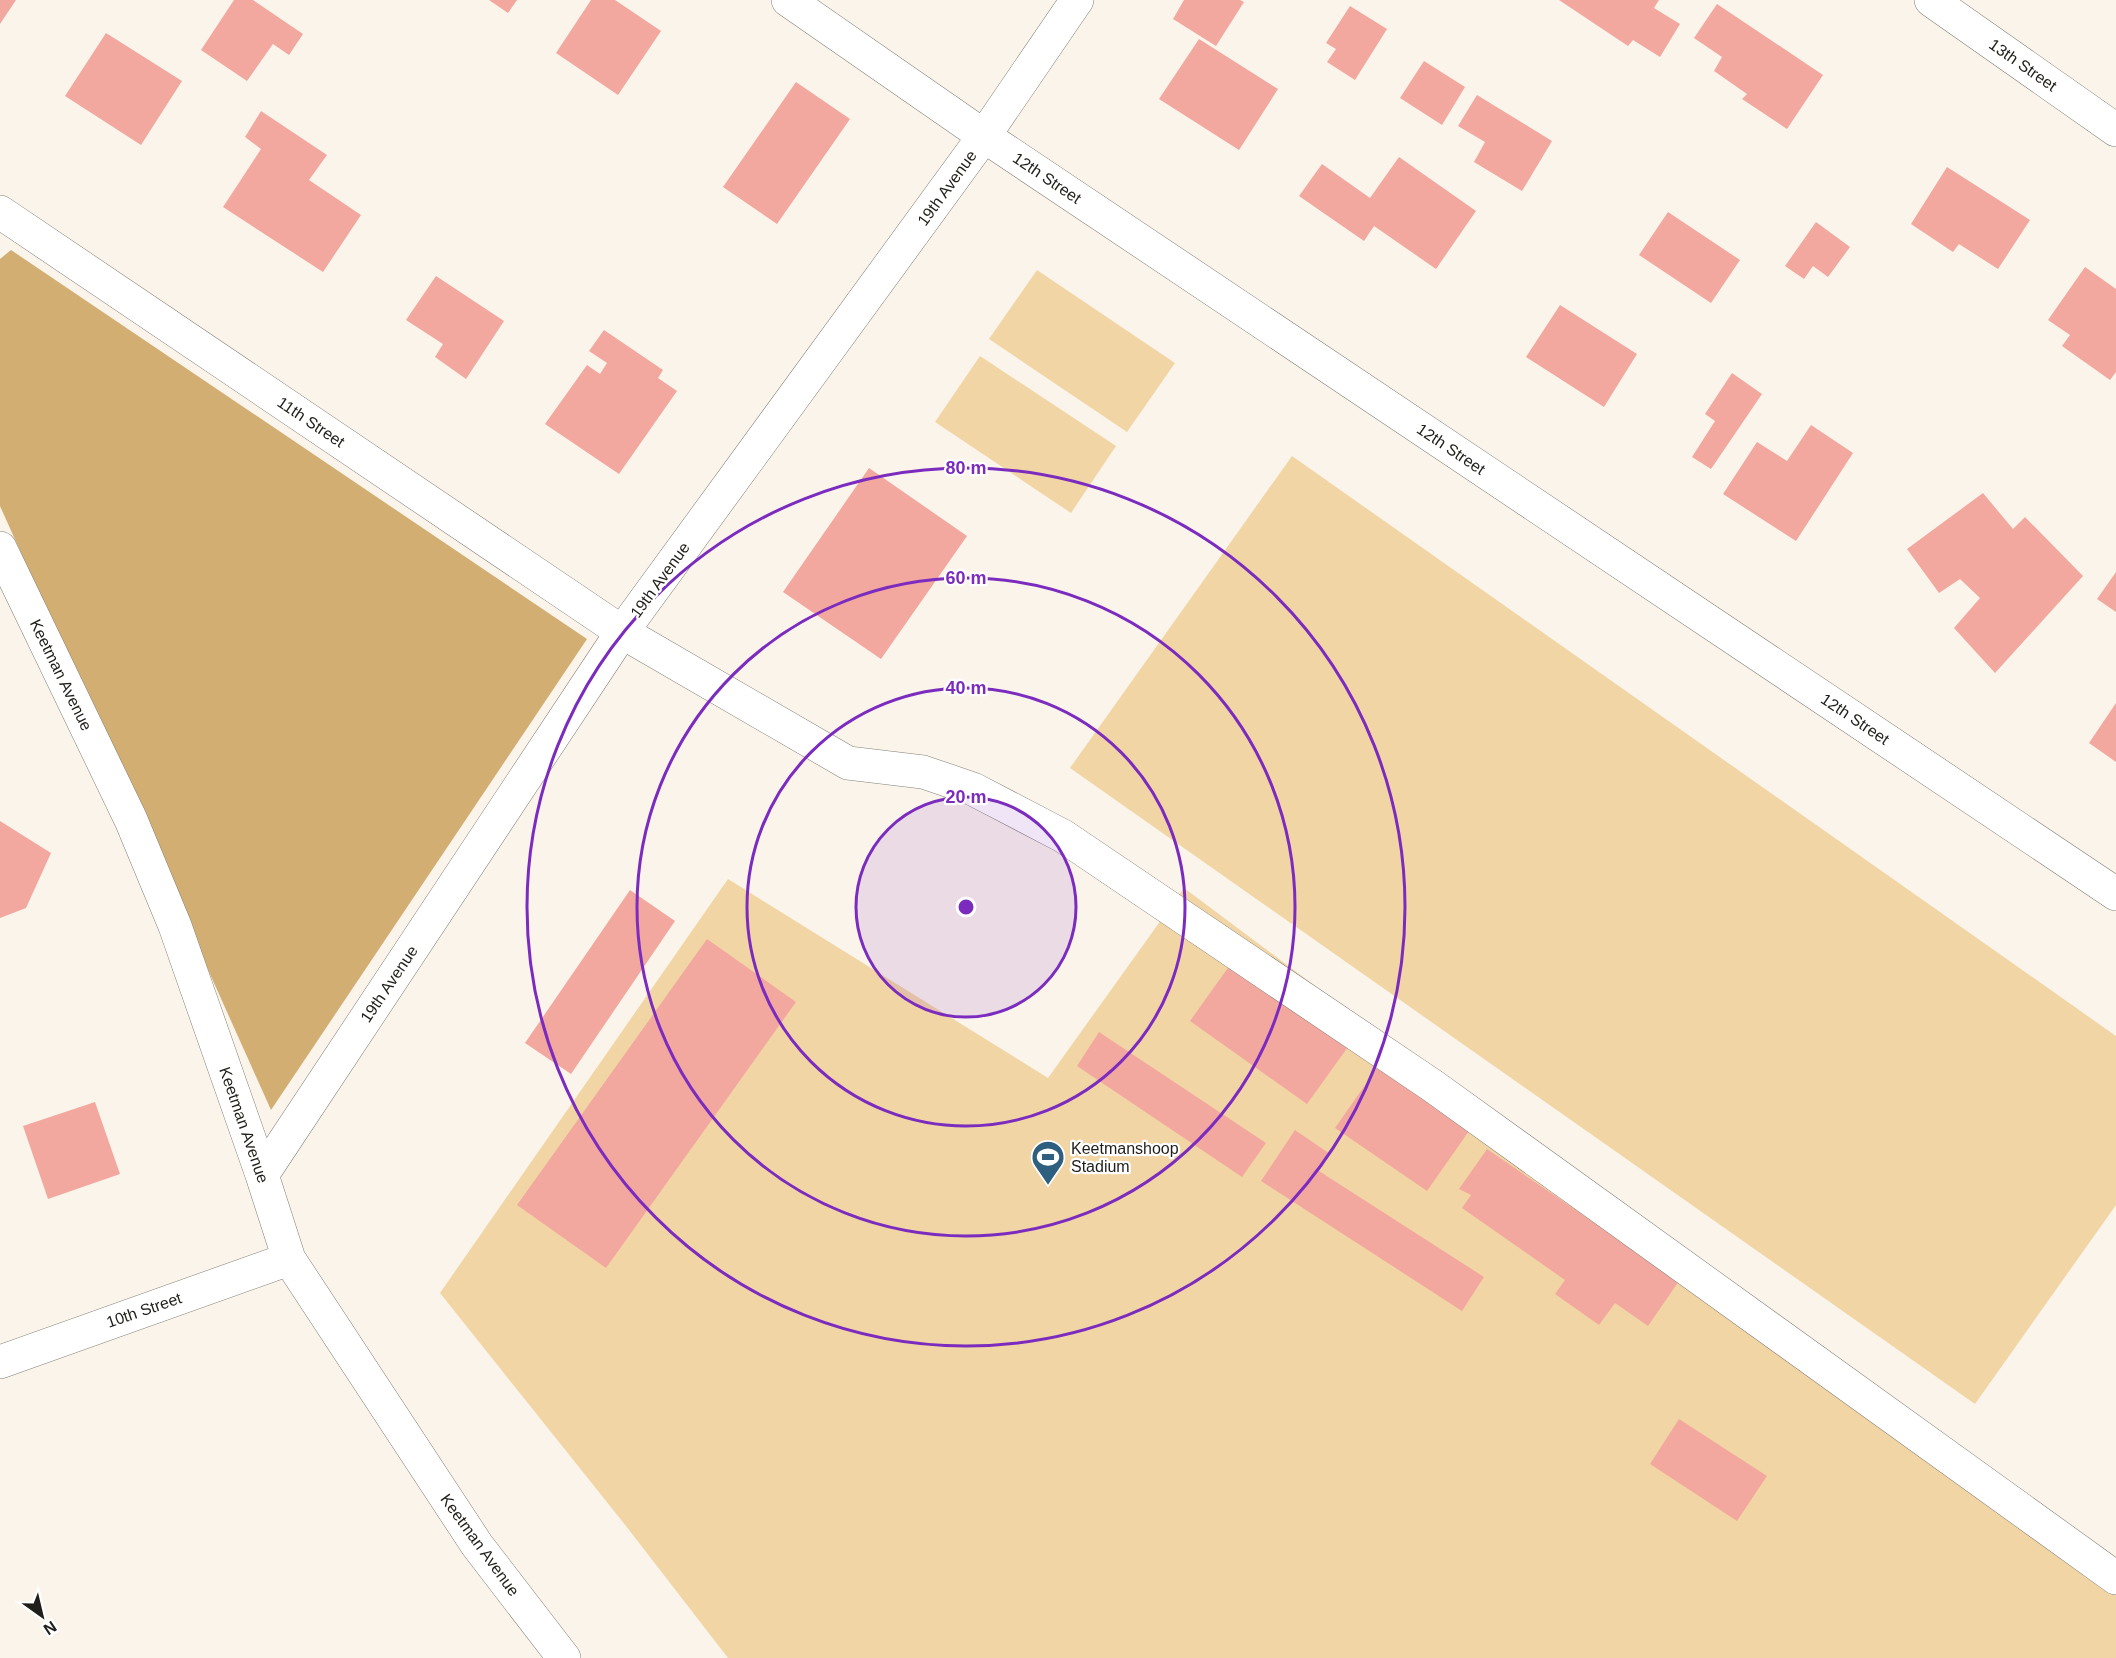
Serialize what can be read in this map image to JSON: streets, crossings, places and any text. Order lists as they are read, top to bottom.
{
  "streets": {
    "street": [
      "13th Street",
      "12th Street",
      "19th Avenue",
      "11th Street",
      "Keetman Avenue",
      "10th Street"
    ]
  },
  "crossings": [
    ["12th Street", "19th Avenue"],
    ["19th Avenue", "11th Street"],
    ["19th Avenue", "Keetman Avenue"],
    ["Keetman Avenue", "10th Street"]
  ],
  "places": {
    "sports": ["Keetmanshoop Stadium"]
  },
  "north": "bottom right",
  "rings": [
    "80 m",
    "60 m",
    "40 m",
    "20 m"
  ]
}
